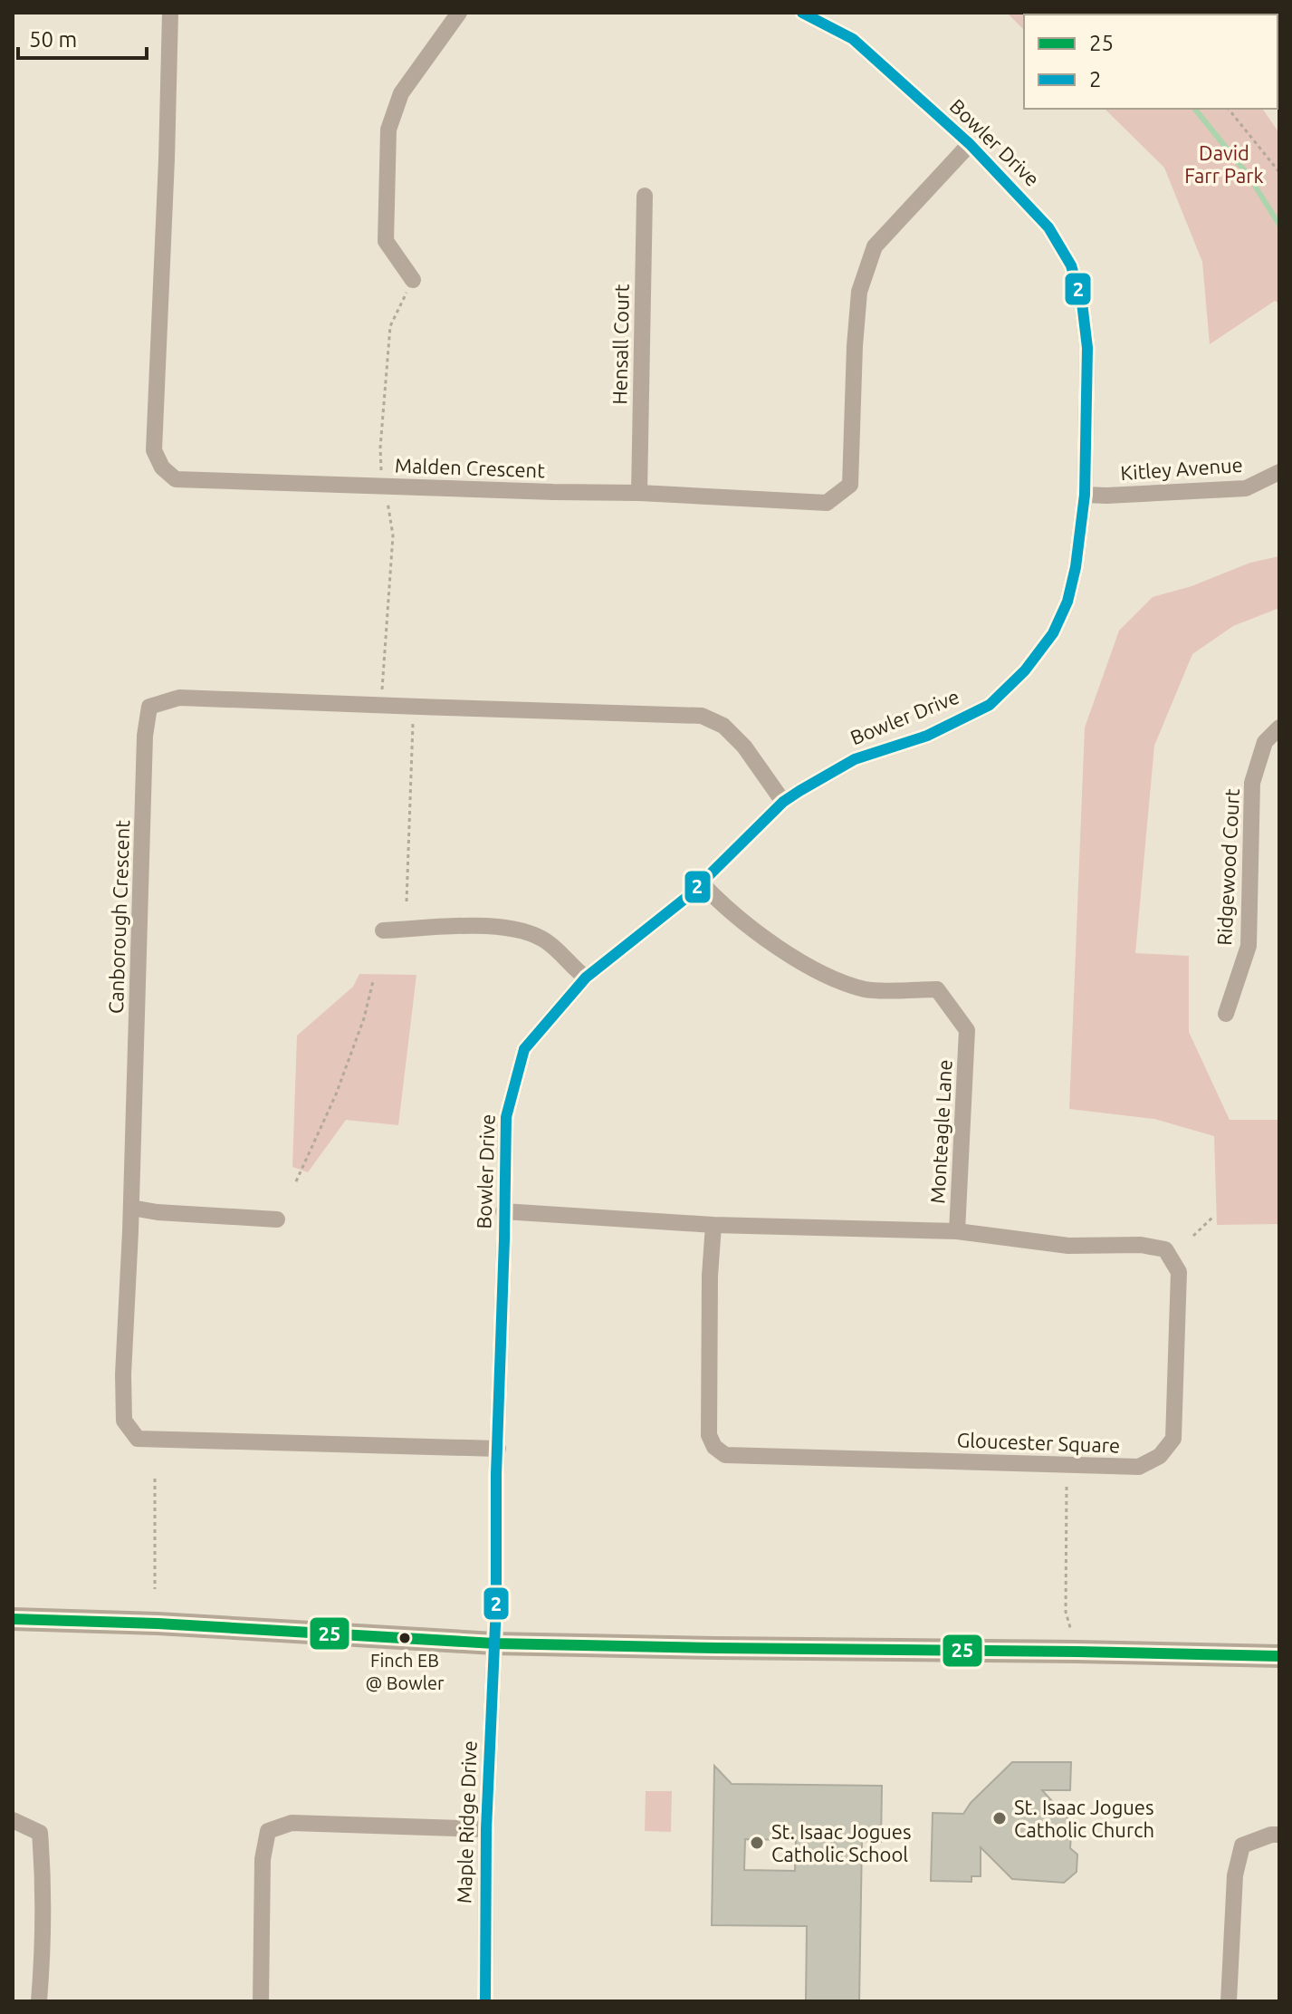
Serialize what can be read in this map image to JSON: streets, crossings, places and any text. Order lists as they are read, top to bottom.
{
  "streets": {
    "street": [
      "Bowler Drive",
      "Hensall Court",
      "Malden Crescent",
      "Kitley Avenue",
      "Ridgewood Court",
      "Canborough Crescent",
      "Monteagle Lane",
      "Gloucester Square",
      "Maple Ridge Drive"
    ]
  },
  "crossings": [
    ["Bowler Drive", "Malden Crescent"],
    ["Bowler Drive", "Kitley Avenue"],
    ["Bowler Drive", "Canborough Crescent"],
    ["Bowler Drive", "Monteagle Lane"],
    ["Bowler Drive", "Maple Ridge Drive"],
    ["Hensall Court", "Malden Crescent"],
    ["Monteagle Lane", "Gloucester Square"]
  ],
  "parks": ["David Farr Park"],
  "places": ["Finch EB @ Bowler", "St. Isaac Jogues Catholic Church", "St. Isaac Jogues Catholic School"],
  "lines": ["transit line 2", "transit line 25"],
  "legend": ["25", "2"],
  "scale_bar": "50 m"
}
